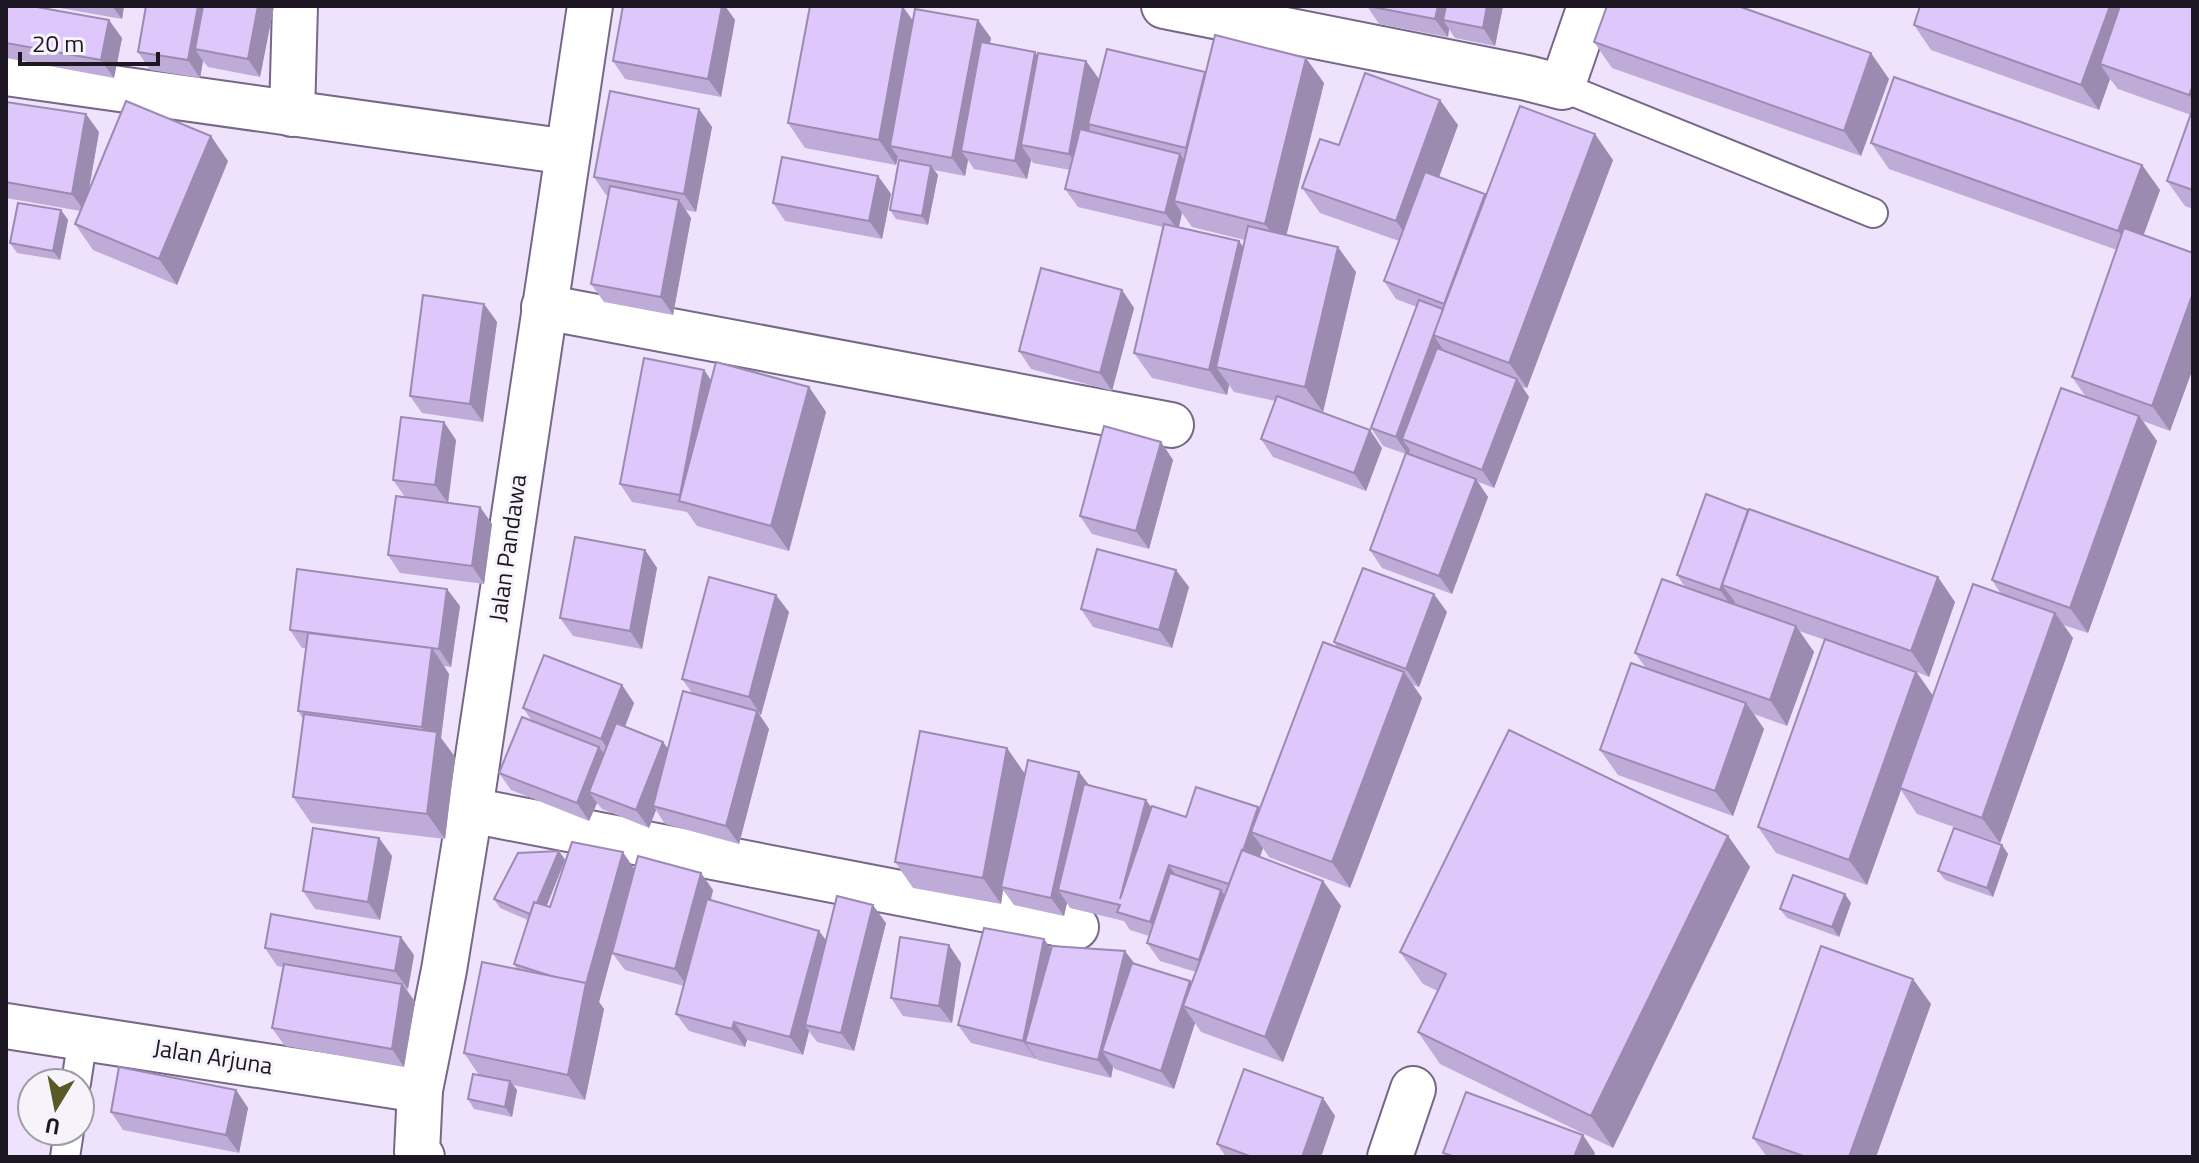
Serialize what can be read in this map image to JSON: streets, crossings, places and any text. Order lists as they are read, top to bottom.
{
  "streets": {
    "street": ["Jalan Pandawa", "Jalan Arjuna"]
  },
  "crossings": [
    ["Jalan Pandawa", "Jalan Arjuna"]
  ],
  "scale_bar": "20 m",
  "north": "bottom"
}
